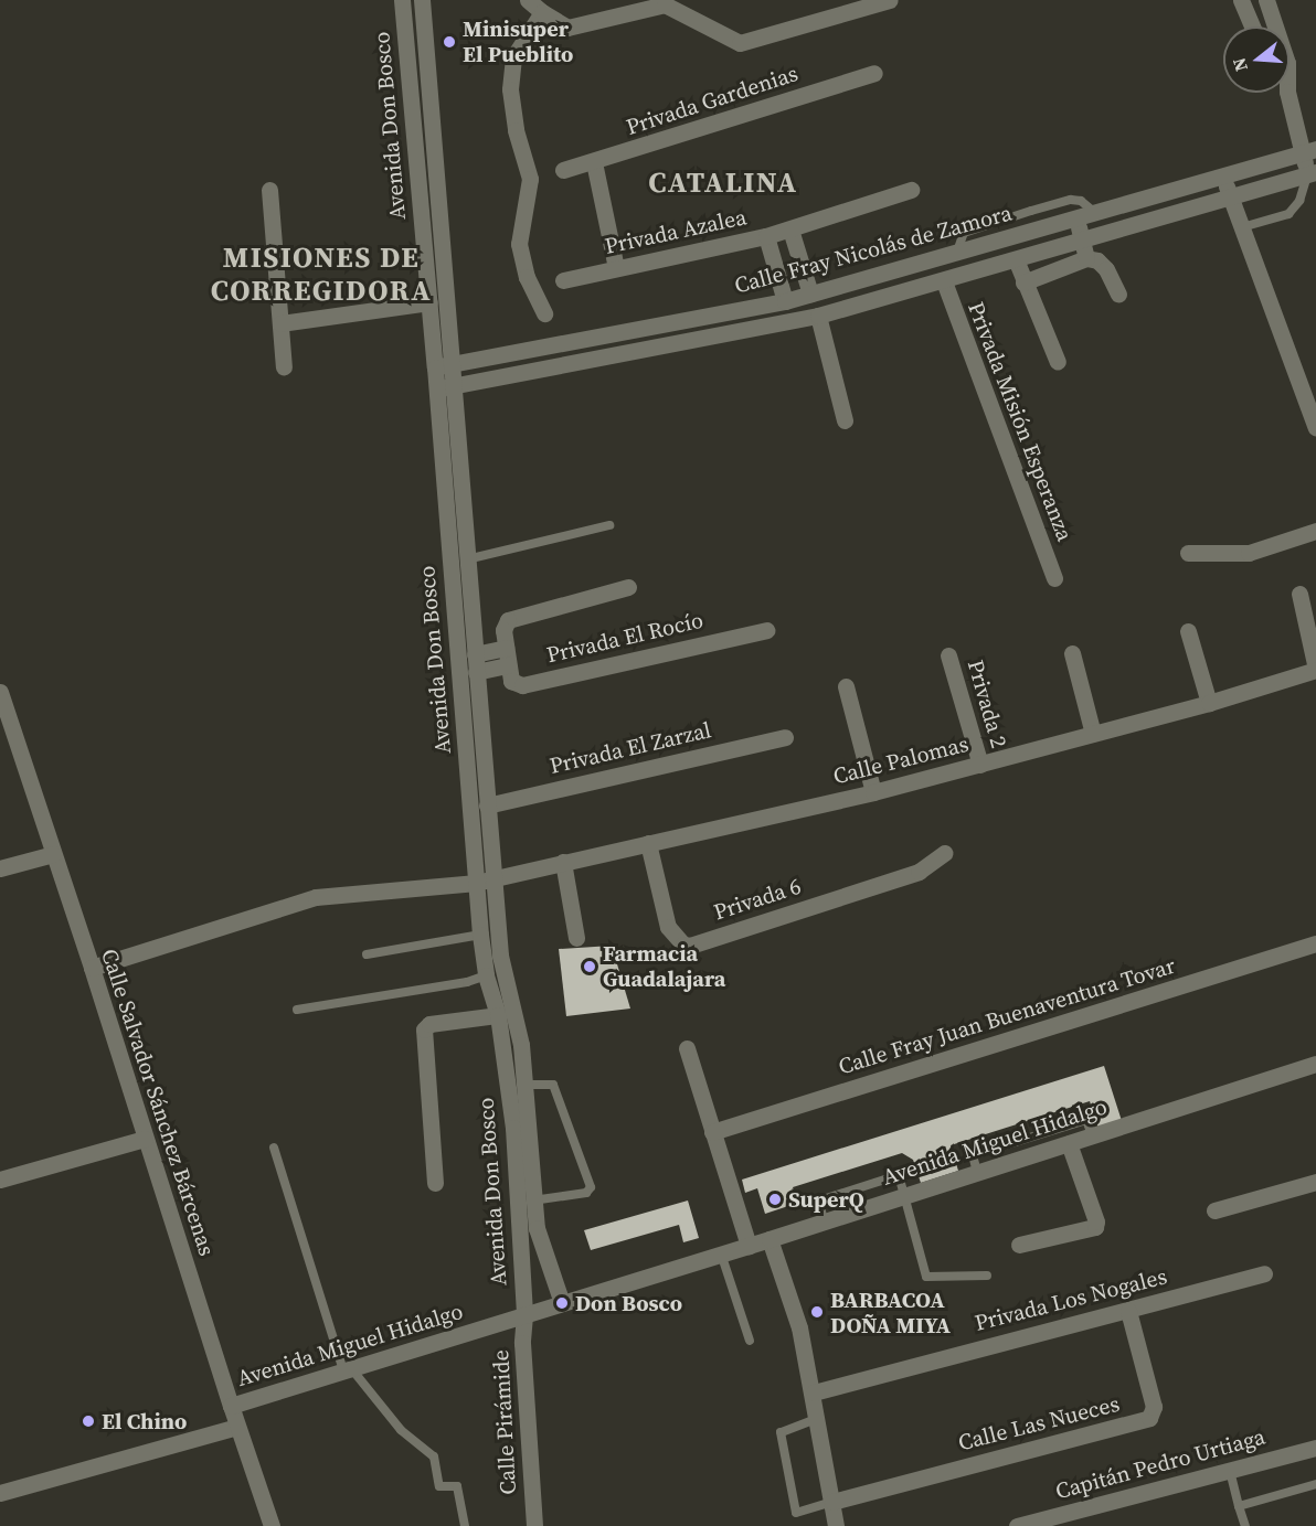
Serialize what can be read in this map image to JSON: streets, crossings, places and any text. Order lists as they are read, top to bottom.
{
  "streets": {
    "street": [
      "Privada Gardenias",
      "Avenida Don Bosco",
      "Privada Azalea",
      "Calle Fray Nicolás de Zamora",
      "Privada Misión Esperanza",
      "Privada El Rocío",
      "Privada 2",
      "Privada El Zarzal",
      "Calle Palomas",
      "Privada 6",
      "Calle Fray Juan Buenaventura Tovar",
      "Calle Salvador Sánchez Bárcenas",
      "Avenida Miguel Hidalgo",
      "Privada Los Nogales",
      "Calle Pirámide",
      "Calle Las Nueces",
      "Capitán Pedro Urtiaga"
    ]
  },
  "crossings": [
    ["Avenida Don Bosco", "Calle Fray Nicolás de Zamora"],
    ["Avenida Don Bosco", "Privada El Zarzal"],
    ["Avenida Don Bosco", "Calle Palomas"],
    ["Avenida Don Bosco", "Avenida Miguel Hidalgo"],
    ["Avenida Don Bosco", "Calle Pirámide"],
    ["Calle Fray Nicolás de Zamora", "Privada Misión Esperanza"],
    ["Privada 2", "Calle Palomas"],
    ["Calle Palomas", "Privada 6"],
    ["Calle Palomas", "Calle Salvador Sánchez Bárcenas"],
    ["Calle Salvador Sánchez Bárcenas", "Avenida Miguel Hidalgo"],
    ["Avenida Miguel Hidalgo", "Calle Pirámide"],
    ["Privada Los Nogales", "Calle Las Nueces"]
  ],
  "districts": ["CATALINA", "MISIONES DE CORREGIDORA"],
  "places": [
    "Minisuper El Pueblito",
    "Farmacia Guadalajara",
    "SuperQ",
    "Don Bosco",
    "BARBACOA DOÑA MIYA",
    "El Chino"
  ],
  "north": "left"
}
